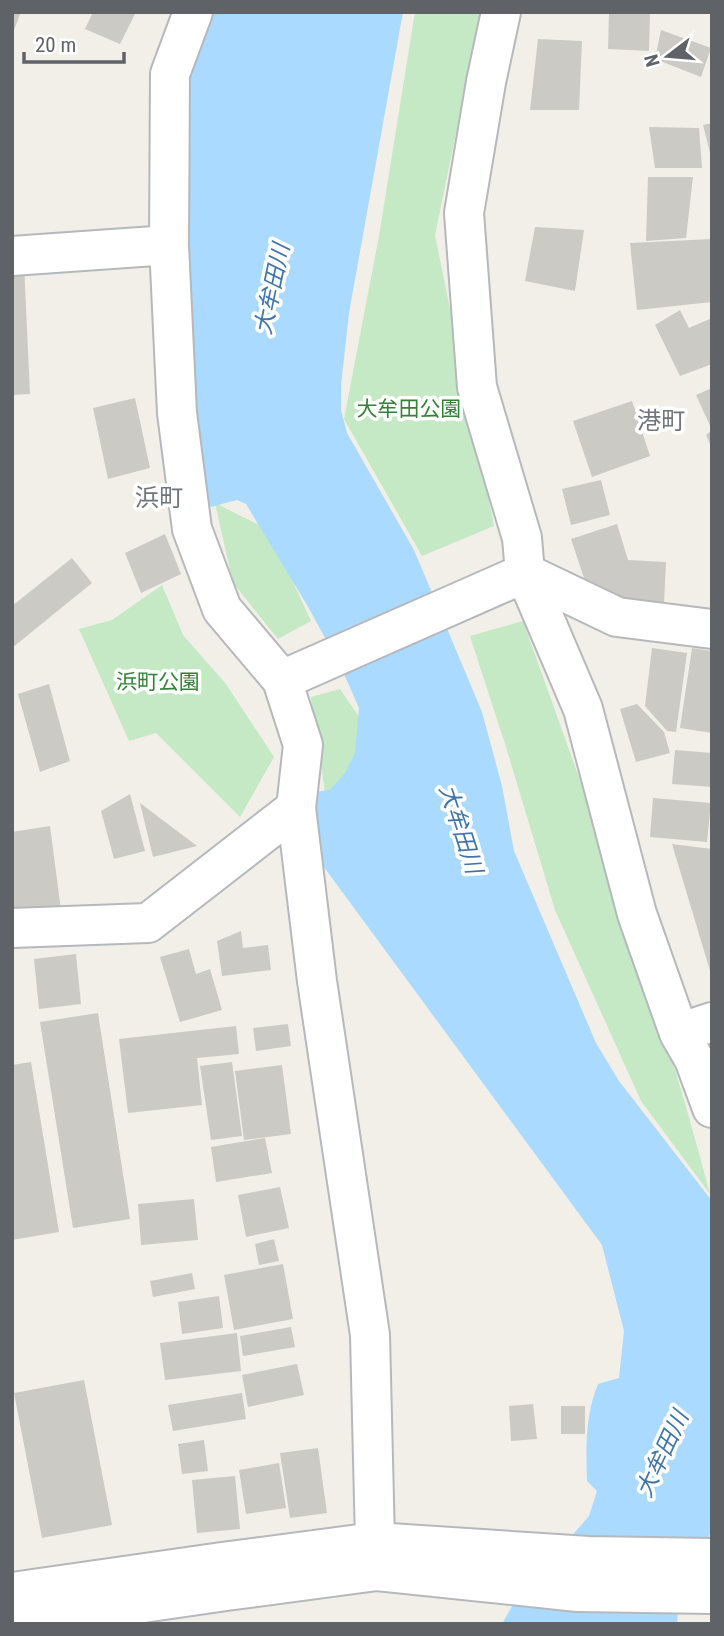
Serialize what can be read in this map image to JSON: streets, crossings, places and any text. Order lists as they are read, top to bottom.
{
  "districts": ["港町", "浜町"],
  "water": ["大牟田川"],
  "parks": ["大牟田公園", "浜町公園"],
  "scale_bar": "20 m",
  "north": "left"
}
